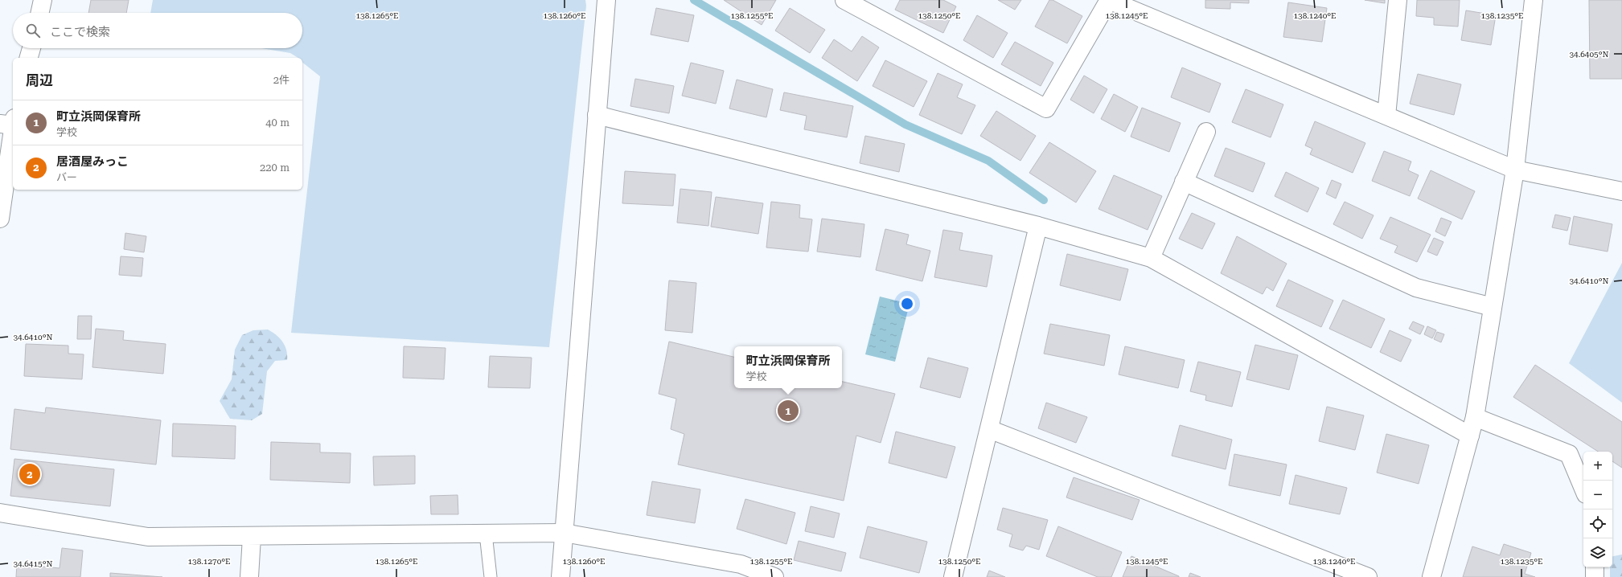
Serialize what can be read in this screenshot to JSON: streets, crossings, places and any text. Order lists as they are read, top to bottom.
{
  "page": {
    "search": "ここで検索",
    "heading": ["周辺", "2件"],
    "list": [
      {
        "mark": "1",
        "name": "町立浜岡保育所",
        "note": "学校",
        "value": "40 m"
      },
      {
        "mark": "2",
        "name": "居酒屋みっこ",
        "note": "バー",
        "value": "220 m"
      }
    ],
    "popup": ["町立浜岡保育所", "学校"],
    "pins": ["1", "2"],
    "map_buttons": ["+", "−"]
  },
  "coordinates": [
    "138.1265°E",
    "138.1260°E",
    "138.1255°E",
    "138.1250°E",
    "138.1245°E",
    "138.1240°E",
    "138.1235°E",
    "34.6405°N",
    "34.6410°N",
    "138.1270°E",
    "34.6415°N"
  ]
}
